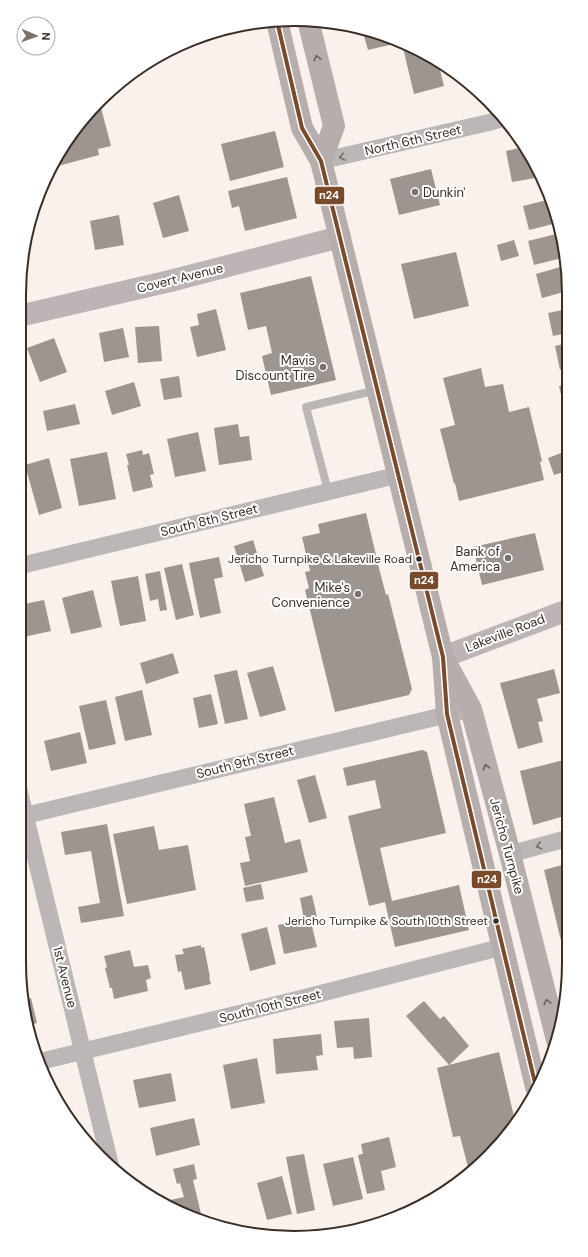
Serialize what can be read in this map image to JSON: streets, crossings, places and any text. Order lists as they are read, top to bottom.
{
  "streets": {
    "main road": ["Covert Avenue", "Lakeville Road", "Jericho Turnpike"],
    "street": [
      "North 6th Street",
      "South 8th Street",
      "South 9th Street",
      "1st Avenue",
      "South 10th Street"
    ]
  },
  "crossings": [
    ["North 6th Street", "Jericho Turnpike"],
    ["Covert Avenue", "Jericho Turnpike"],
    ["South 8th Street", "Jericho Turnpike"],
    ["Lakeville Road", "Jericho Turnpike"],
    ["South 9th Street", "Jericho Turnpike"],
    ["Jericho Turnpike", "South 10th Street"],
    ["1st Avenue", "South 10th Street"]
  ],
  "one_way": ["North 6th Street"],
  "places": [
    "Dunkin'",
    "Mavis Discount Tire",
    "Bank of America",
    "Jericho Turnpike & Lakeville Road",
    "Mike's Convenience",
    "Jericho Turnpike & South 10th Street"
  ],
  "lines": ["transit line n24"],
  "north": "right"
}
